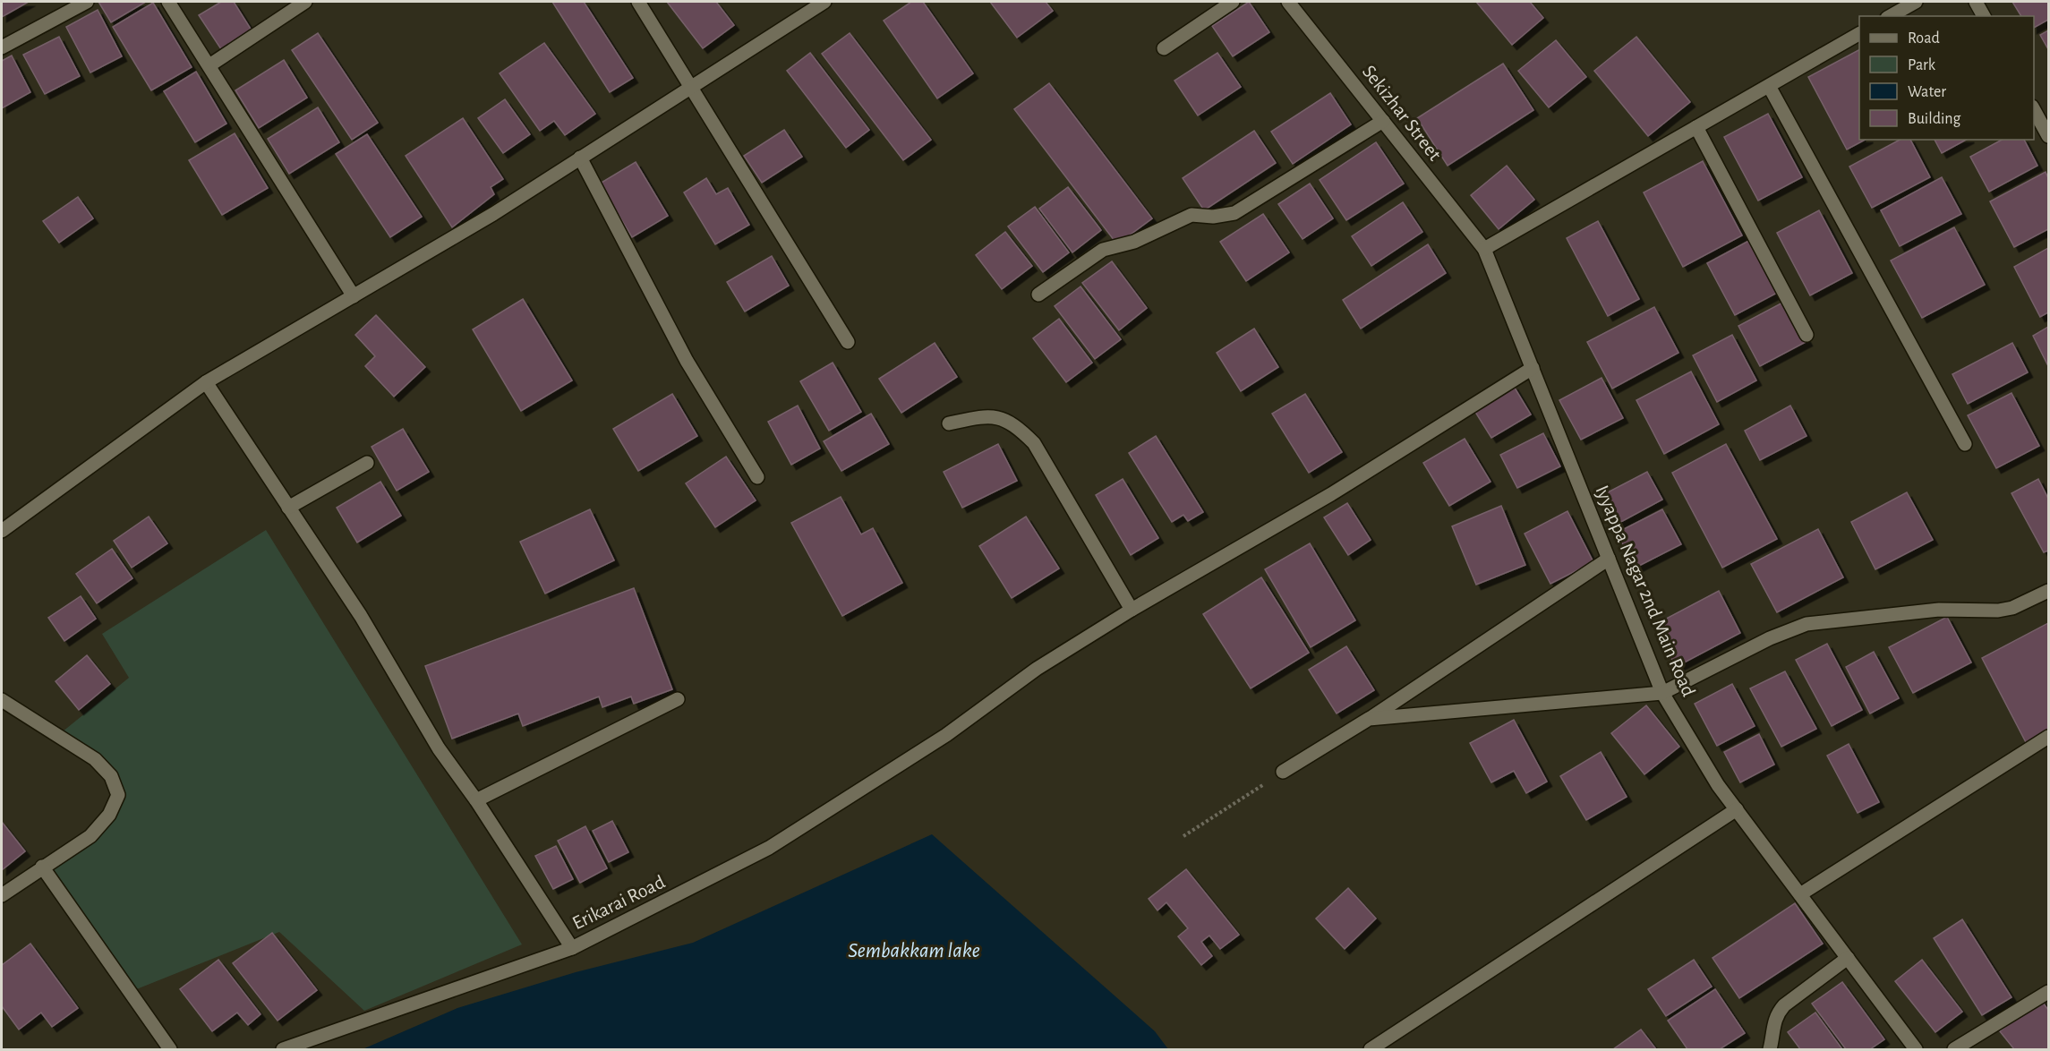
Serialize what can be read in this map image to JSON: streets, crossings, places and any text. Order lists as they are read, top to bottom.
{
  "streets": {
    "street": ["Sekizhar Street", "Iyyappa Nagar 2nd Main Road", "Erikarai Road"]
  },
  "crossings": [
    ["Sekizhar Street", "Iyyappa Nagar 2nd Main Road"],
    ["Iyyappa Nagar 2nd Main Road", "Erikarai Road"]
  ],
  "water": ["Sembakkam lake"],
  "legend": [
    "Road",
    "Park",
    "Water",
    "Building"
  ]
}
